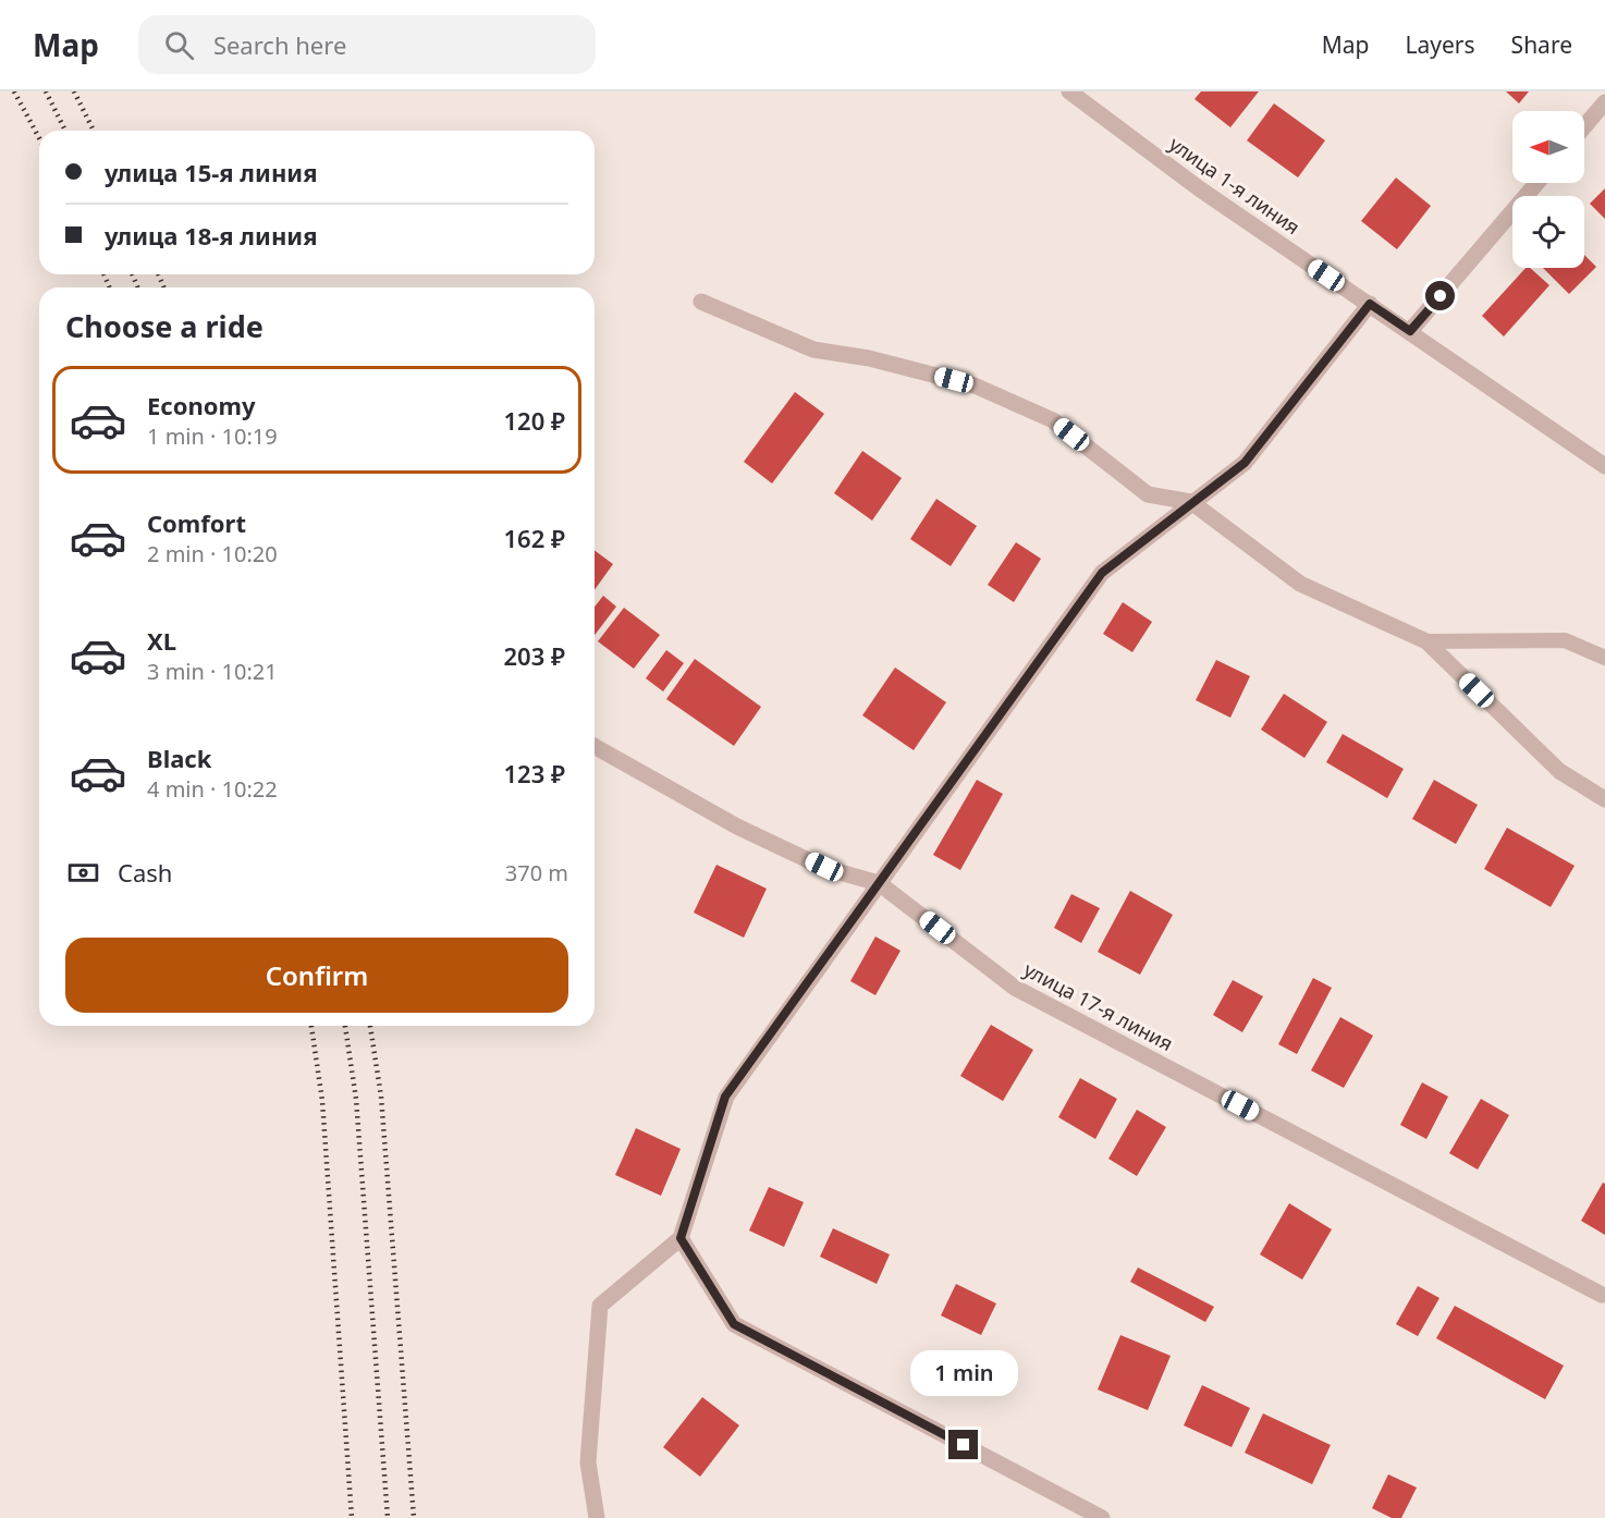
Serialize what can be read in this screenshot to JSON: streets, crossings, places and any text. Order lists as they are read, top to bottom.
{
  "streets": {
    "street": ["улица 1-я линия", "улица 17-я линия"]
  },
  "north": "left",
  "page": {
    "header": "Map",
    "search": "Search here",
    "nav": ["Map", "Layers", "Share"],
    "banner": ["улица 15-я линия", "улица 18-я линия"],
    "heading": "Choose a ride",
    "list": [
      {
        "name": "Economy",
        "note": "1 min · 10:19",
        "value": "120 ₽"
      },
      {
        "name": "Comfort",
        "note": "2 min · 10:20",
        "value": "162 ₽"
      },
      {
        "name": "XL",
        "note": "3 min · 10:21",
        "value": "203 ₽"
      },
      {
        "name": "Black",
        "note": "4 min · 10:22",
        "value": "123 ₽"
      }
    ],
    "pay": ["Cash", "370 m"],
    "buttons": "Confirm",
    "bubble": "1 min"
  }
}
